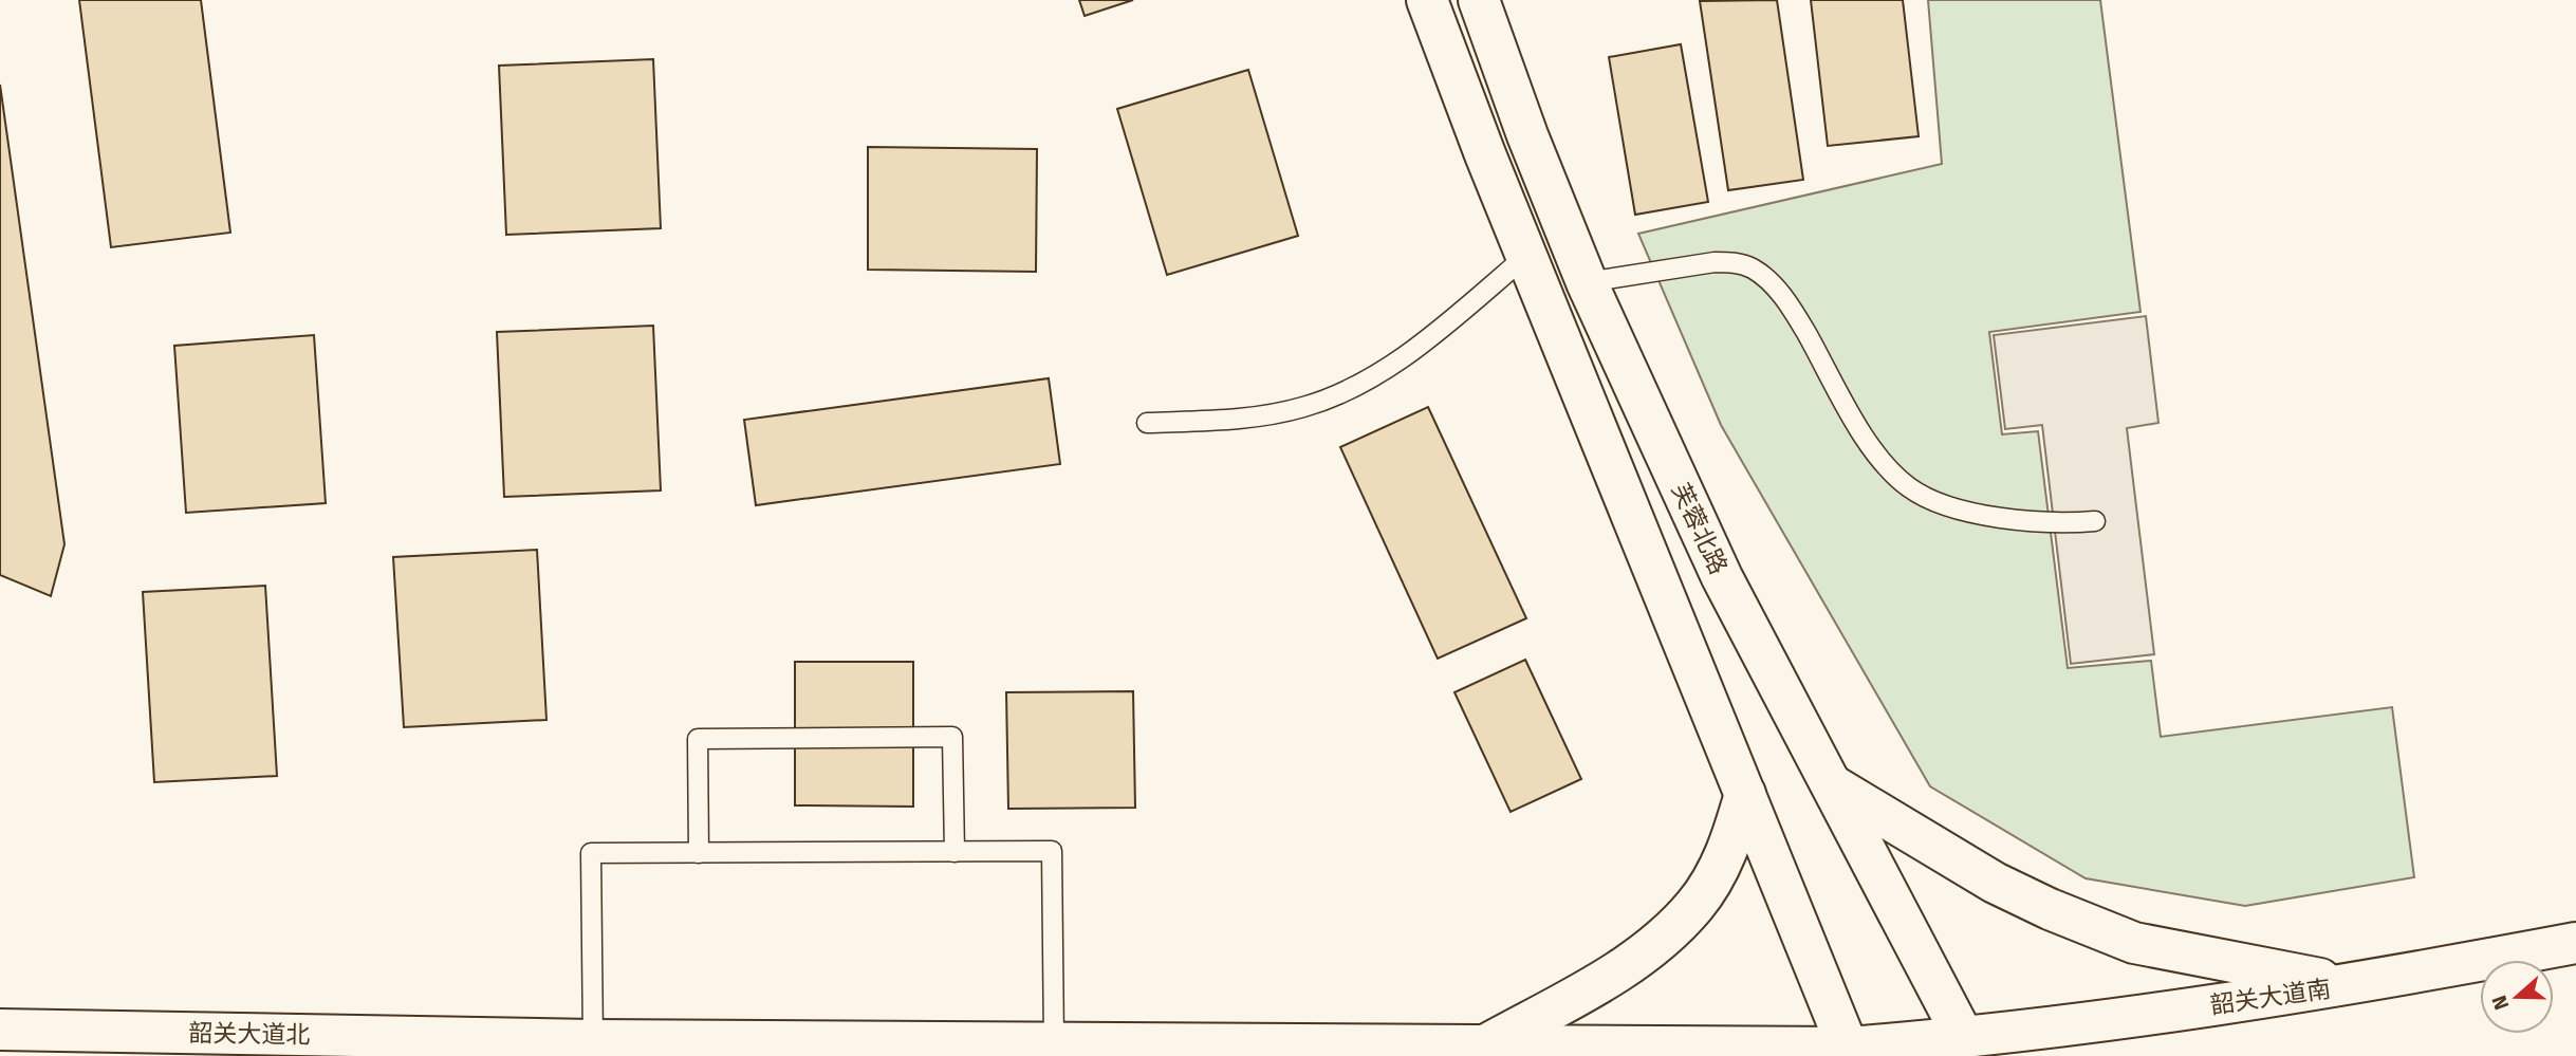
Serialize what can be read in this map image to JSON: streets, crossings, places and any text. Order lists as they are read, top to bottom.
{
  "streets": {
    "main road": ["芙蓉北路", "韶关大道南", "韶关大道北"]
  },
  "crossings": [
    ["芙蓉北路", "韶关大道南"],
    ["芙蓉北路", "韶关大道北"],
    ["韶关大道南", "韶关大道北"]
  ],
  "north": "left"
}
